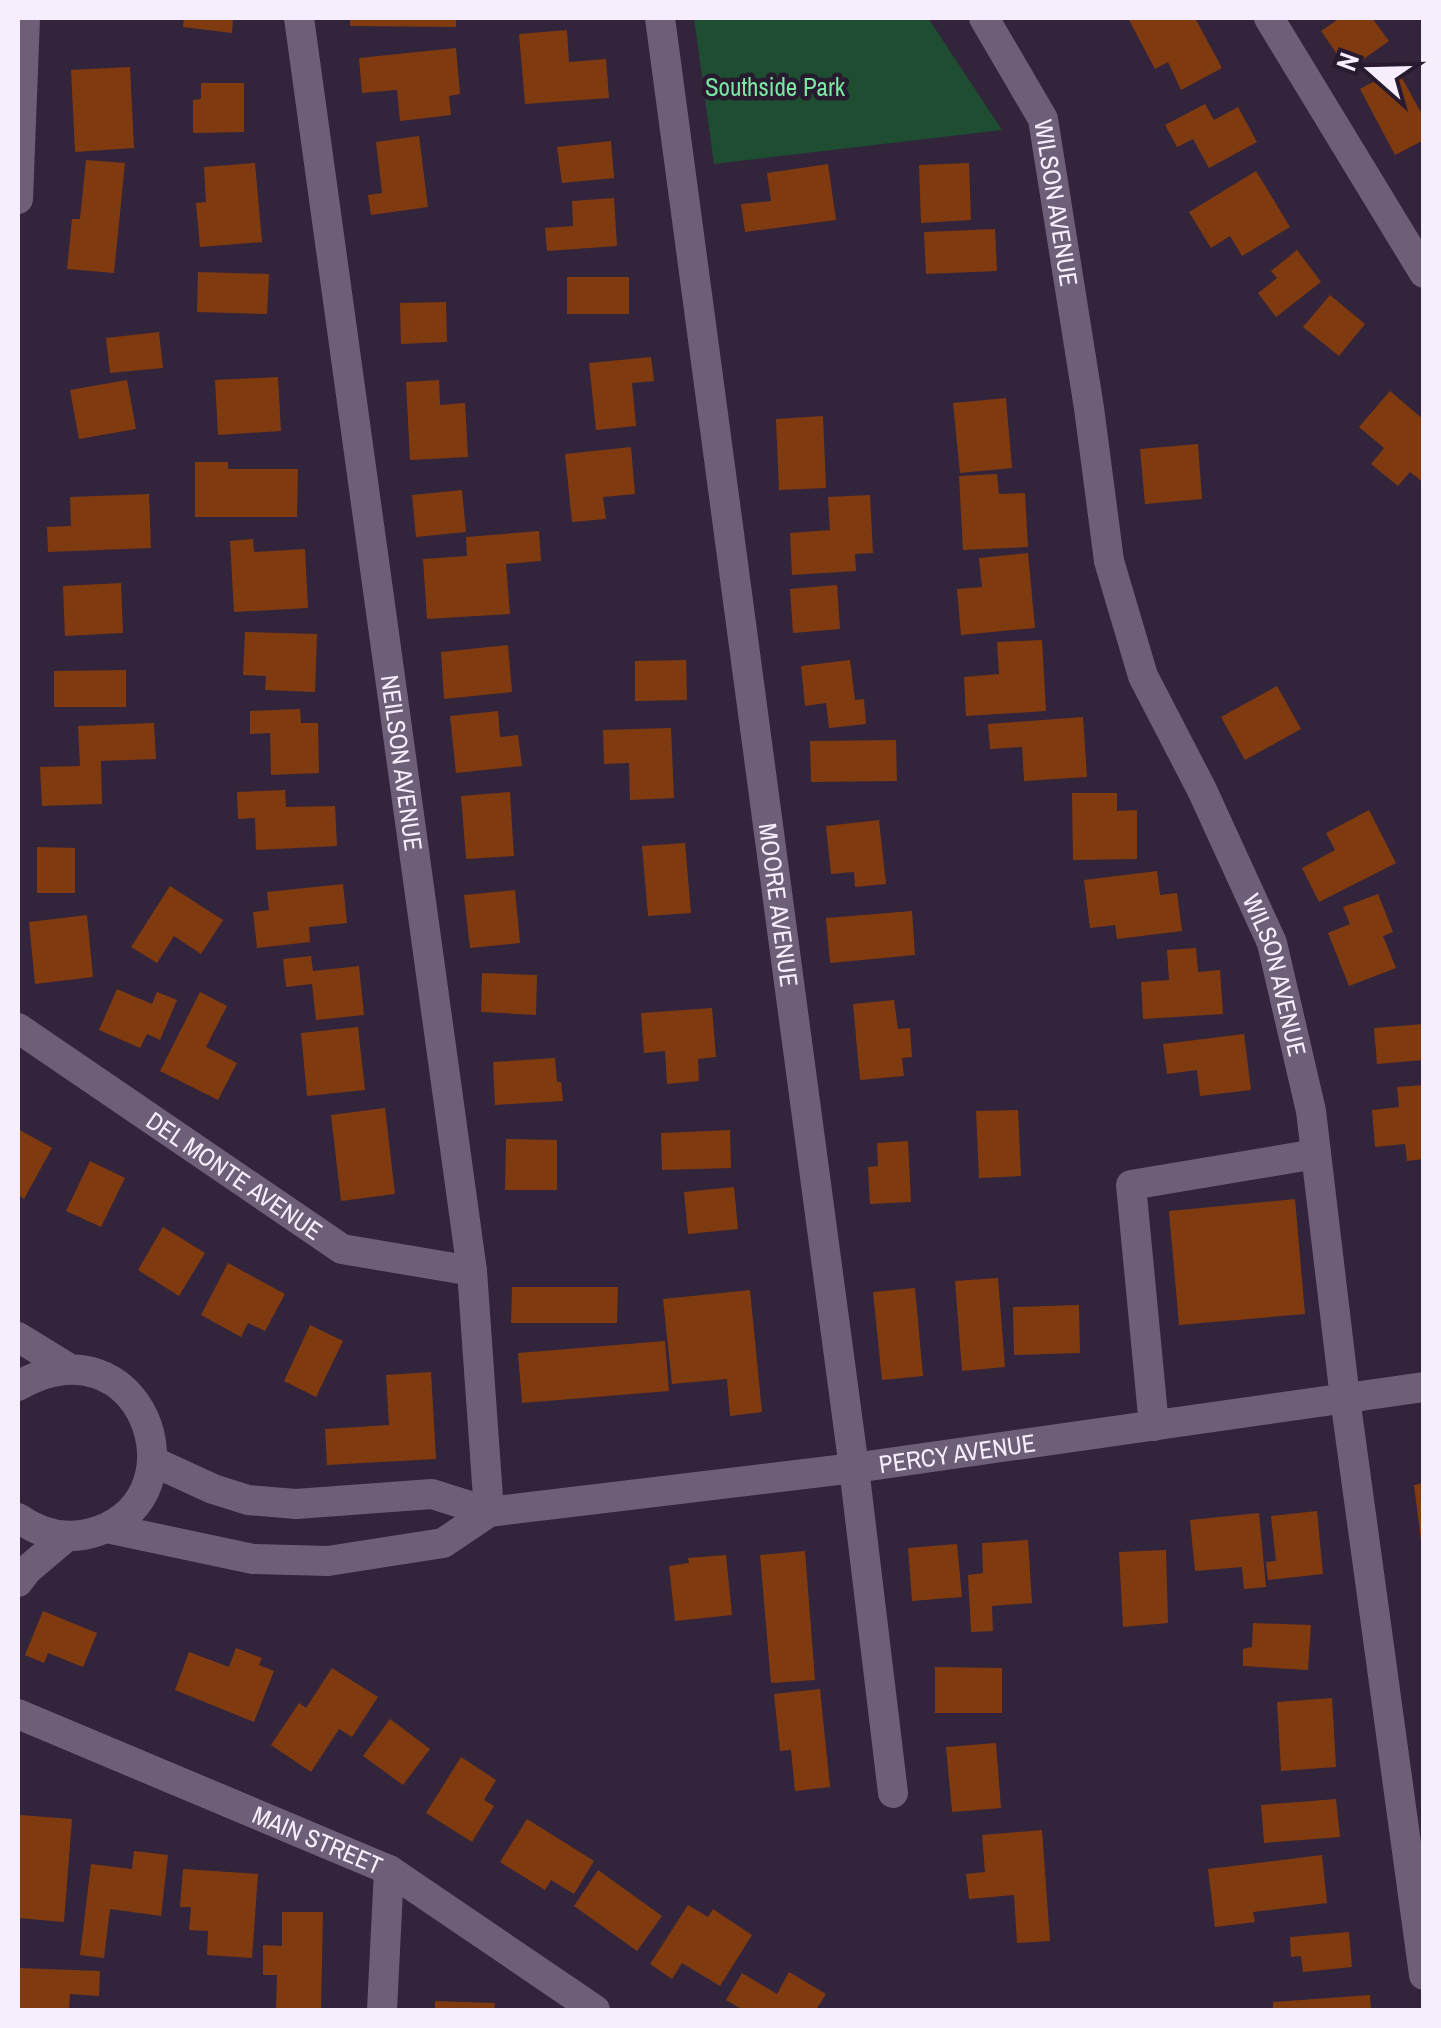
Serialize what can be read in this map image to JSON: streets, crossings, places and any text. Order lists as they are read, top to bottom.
{
  "streets": {
    "street": [
      "WILSON AVENUE",
      "NEILSON AVENUE",
      "MOORE AVENUE",
      "DEL MONTE AVENUE",
      "PERCY AVENUE",
      "MAIN STREET"
    ]
  },
  "crossings": [
    ["WILSON AVENUE", "PERCY AVENUE"],
    ["NEILSON AVENUE", "DEL MONTE AVENUE"],
    ["NEILSON AVENUE", "PERCY AVENUE"],
    ["MOORE AVENUE", "PERCY AVENUE"]
  ],
  "parks": ["Southside Park"],
  "north": "left"
}
